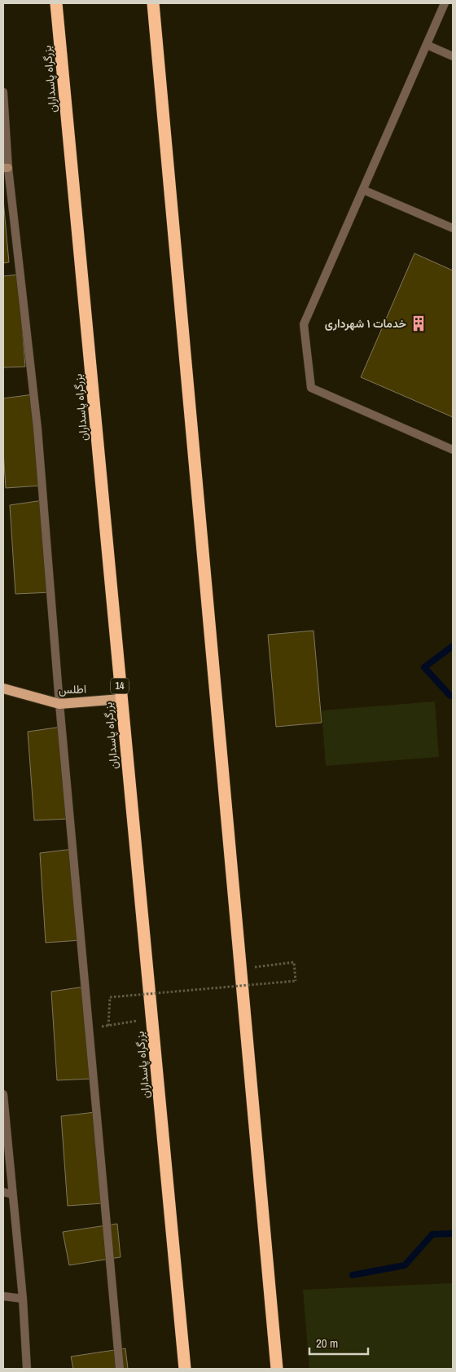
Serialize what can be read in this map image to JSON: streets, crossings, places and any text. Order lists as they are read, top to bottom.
{
  "streets": {
    "highway": ["بزرگراه پاسداران", "14"],
    "main road": ["اطلس"]
  },
  "crossings": [
    ["بزرگراه پاسداران", "اطلس"]
  ],
  "places": {
    "building": ["خدمات ۱ شهرداری"]
  },
  "scale_bar": "20 m"
}
